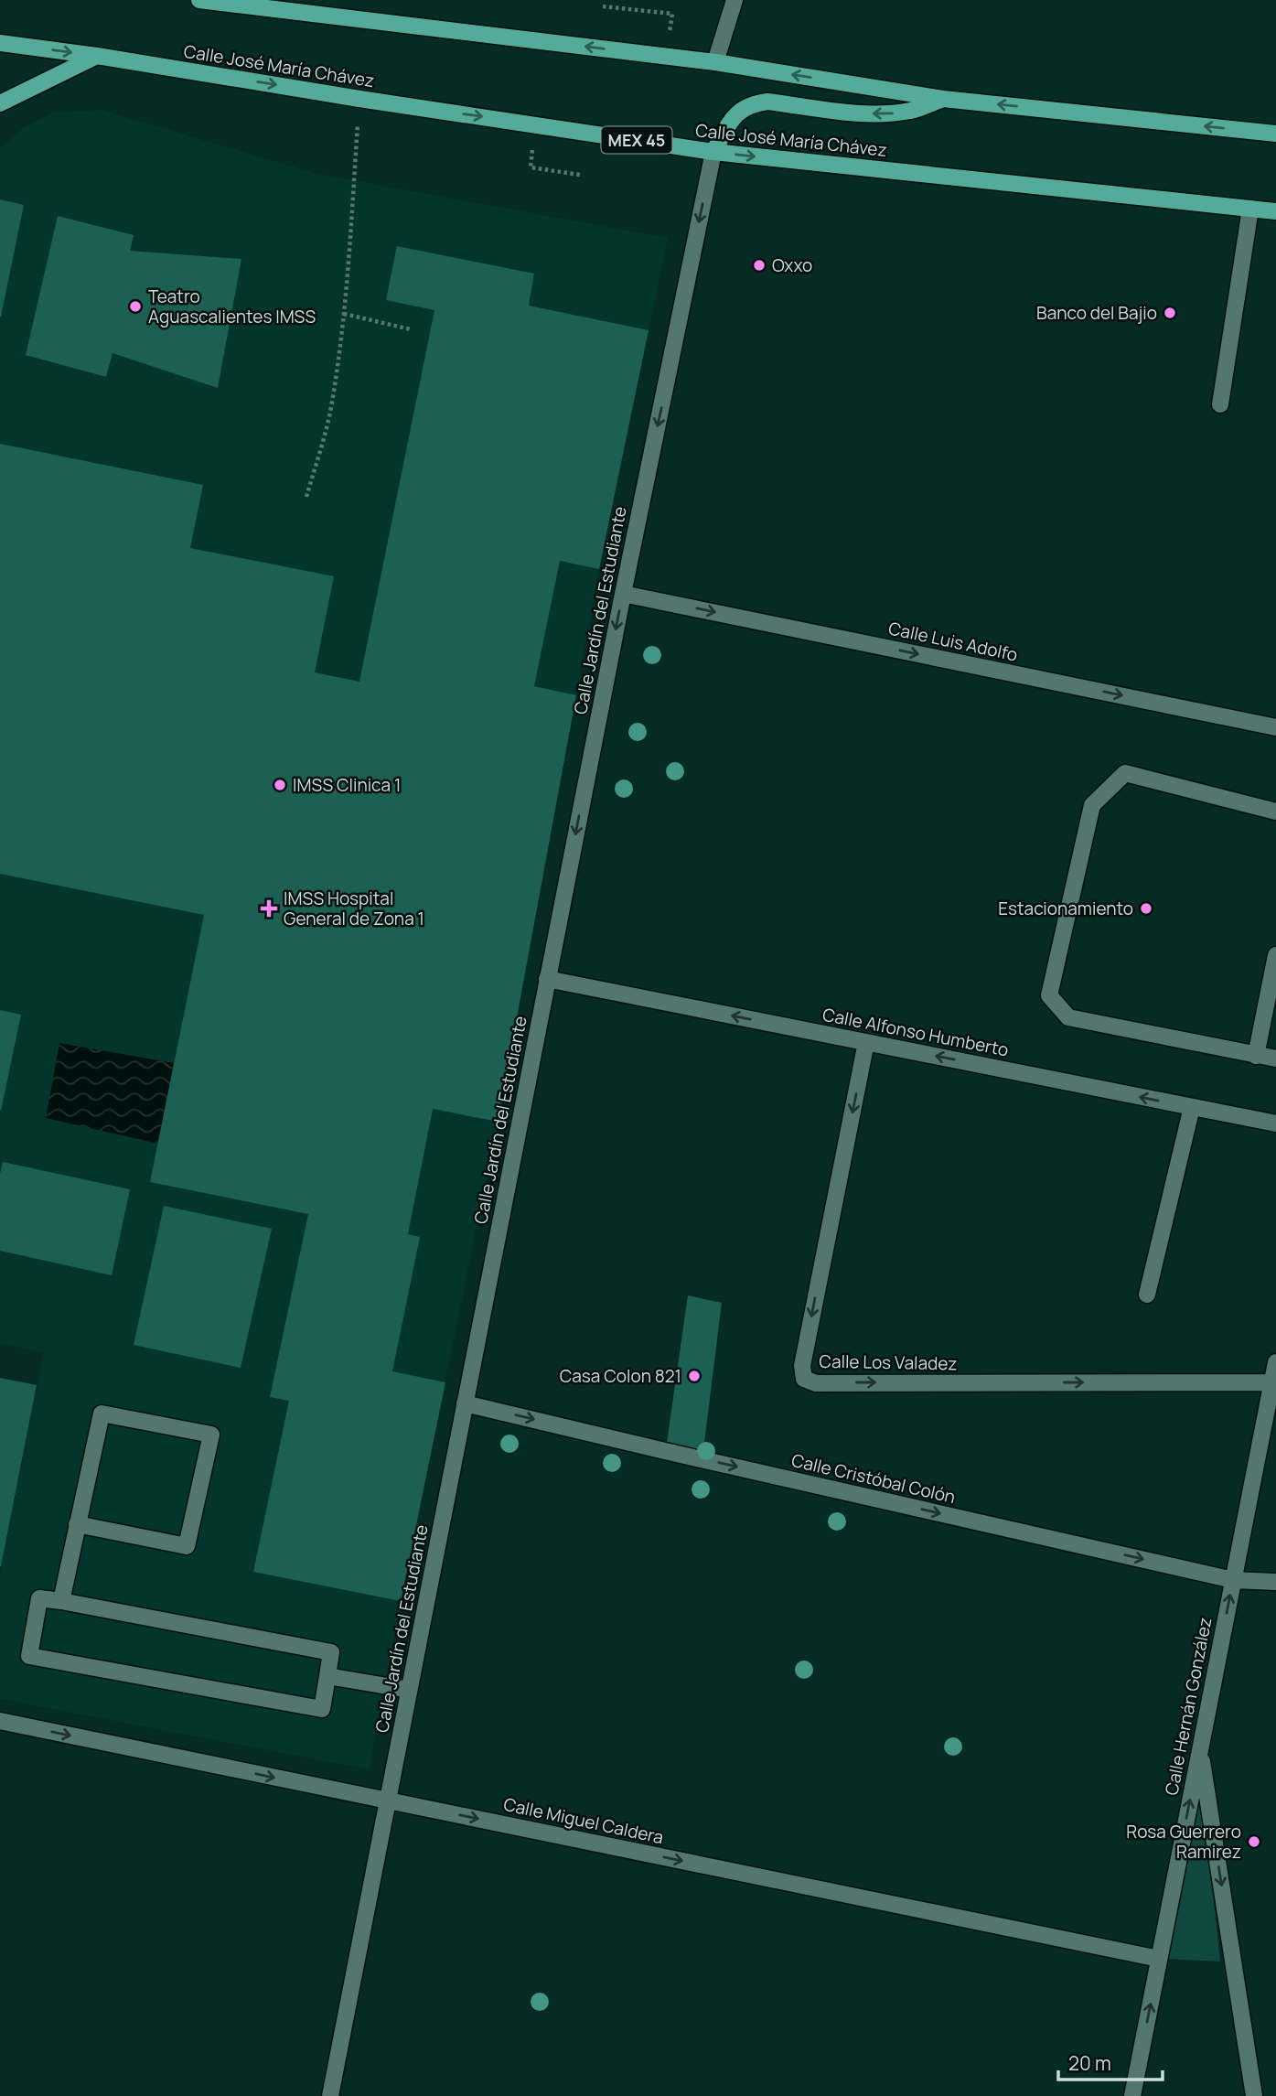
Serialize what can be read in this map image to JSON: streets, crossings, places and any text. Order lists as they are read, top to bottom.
{
  "streets": {
    "main road": ["Calle José María Chávez", "MEX 45"],
    "street": [
      "Calle Jardín del Estudiante",
      "Calle Luis Adolfo",
      "Calle Alfonso Humberto",
      "Calle Los Valadez",
      "Calle Cristóbal Colón",
      "Calle Hernán González",
      "Calle Miguel Caldera"
    ]
  },
  "crossings": [
    ["Calle José María Chávez", "Calle Jardín del Estudiante"],
    ["Calle Jardín del Estudiante", "Calle Luis Adolfo"],
    ["Calle Jardín del Estudiante", "Calle Alfonso Humberto"],
    ["Calle Jardín del Estudiante", "Calle Cristóbal Colón"],
    ["Calle Jardín del Estudiante", "Calle Miguel Caldera"],
    ["Calle Alfonso Humberto", "Calle Los Valadez"],
    ["Calle Los Valadez", "Calle Hernán González"],
    ["Calle Cristóbal Colón", "Calle Hernán González"],
    ["Calle Hernán González", "Calle Miguel Caldera"]
  ],
  "one_way": [
    "Calle Jardín del Estudiante",
    "Calle Luis Adolfo",
    "Calle Alfonso Humberto",
    "Calle Cristóbal Colón"
  ],
  "places": {
    "other": [
      "Oxxo",
      "Teatro Aguascalientes IMSS",
      "Banco del Bajio",
      "IMSS Clinica 1",
      "Estacionamiento",
      "Casa Colon 821",
      "Rosa Guerrero Ramirez"
    ],
    "health": ["IMSS Hospital General de Zona 1"]
  },
  "scale_bar": "20 m"
}
